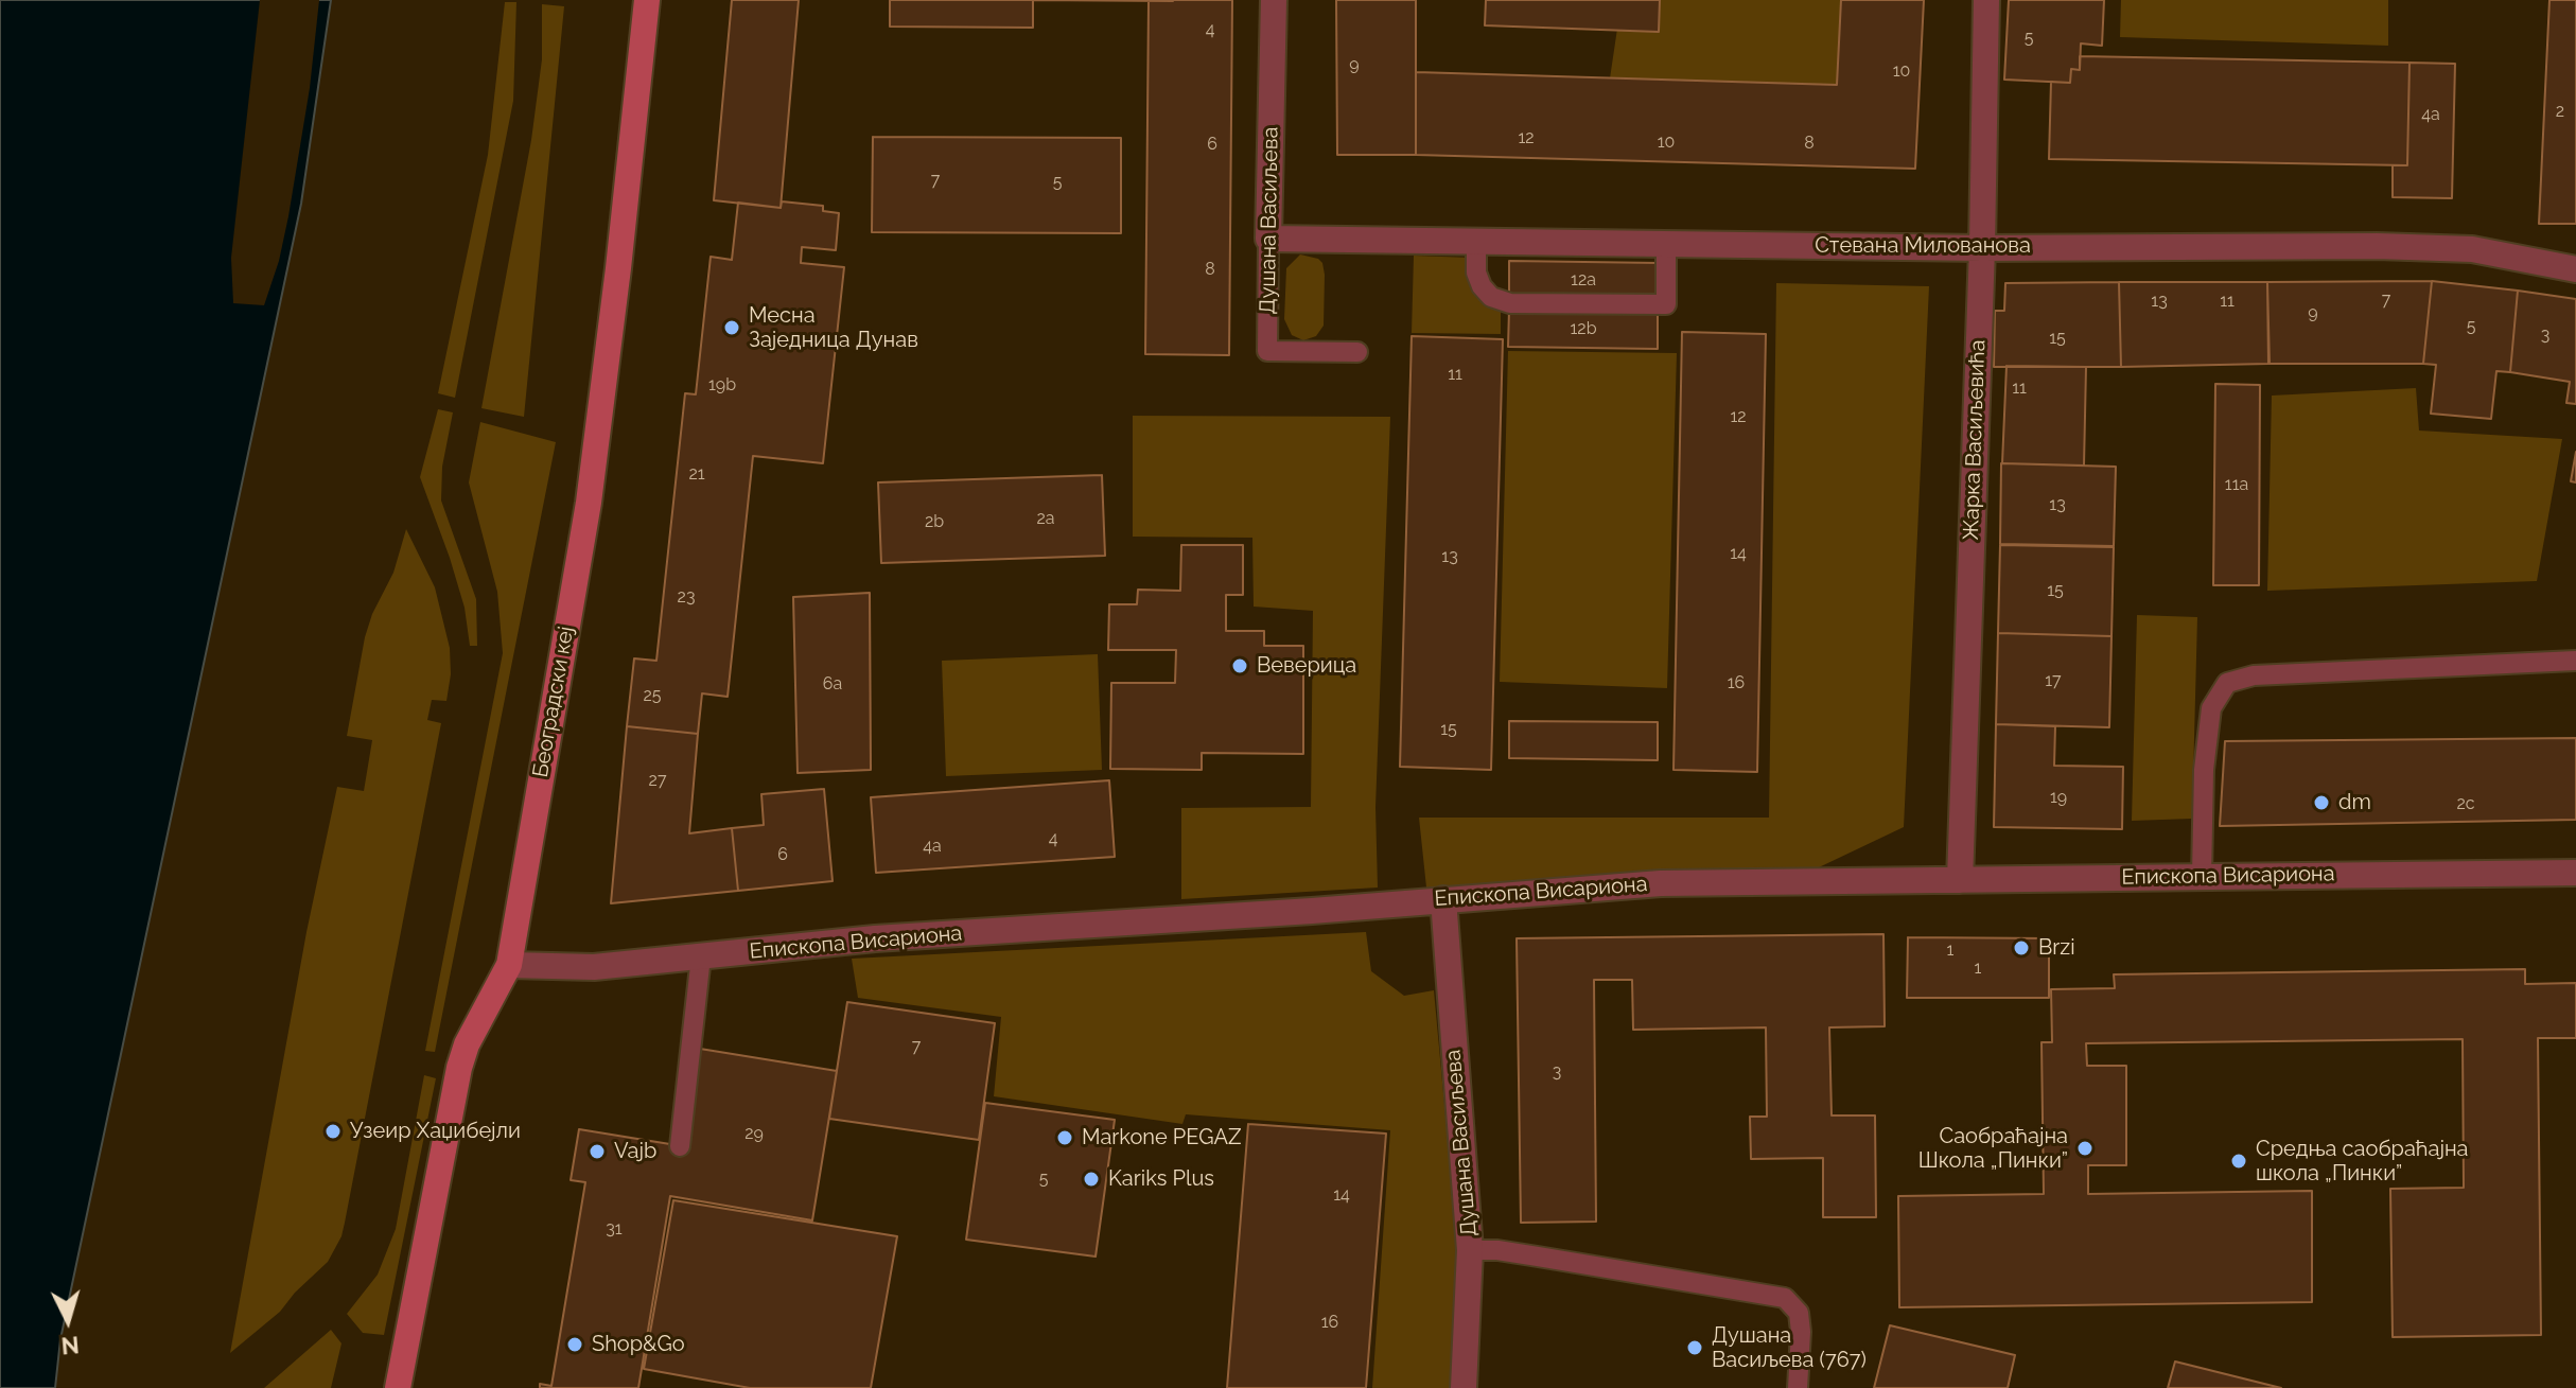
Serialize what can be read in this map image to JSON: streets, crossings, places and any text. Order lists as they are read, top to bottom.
{
  "streets": {
    "main road": ["Београдски кеј"],
    "street": [
      "Душана Васиљева",
      "Стевана Милованова",
      "Жарка Васиљевића",
      "Епископа Висариона"
    ]
  },
  "crossings": [
    ["Душана Васиљева", "Стевана Милованова"],
    ["Душана Васиљева", "Епископа Висариона"],
    ["Стевана Милованова", "Жарка Васиљевића"],
    ["Жарка Васиљевића", "Епископа Висариона"],
    ["Београдски кеј", "Епископа Висариона"]
  ],
  "places": [
    "Месна Заједница Дунав",
    "Веверица",
    "dm",
    "Brzi",
    "Узеир Хаџибејли",
    "Markone PEGAZ",
    "Саобраћајна Школа „Пинки”",
    "Vajb",
    "Средња саобраћајна школа „Пинки”",
    "Kariks Plus",
    "Shop&Go",
    "Душана Васиљева (767)"
  ],
  "house_numbers": [
    "4",
    "5",
    "9",
    "10",
    "2",
    "4a",
    "12",
    "10",
    "8",
    "6",
    "7",
    "5",
    "8",
    "12a",
    "7",
    "13",
    "11",
    "9",
    "5",
    "12b",
    "3",
    "15",
    "11",
    "19b",
    "11",
    "12",
    "21",
    "11a",
    "13",
    "2a",
    "2b",
    "14",
    "13",
    "15",
    "23",
    "17",
    "16",
    "6a",
    "25",
    "15",
    "27",
    "19",
    "2c",
    "4",
    "4a",
    "6",
    "1",
    "1",
    "7",
    "3",
    "29",
    "5",
    "14",
    "31",
    "16"
  ],
  "north": "bottom"
}
